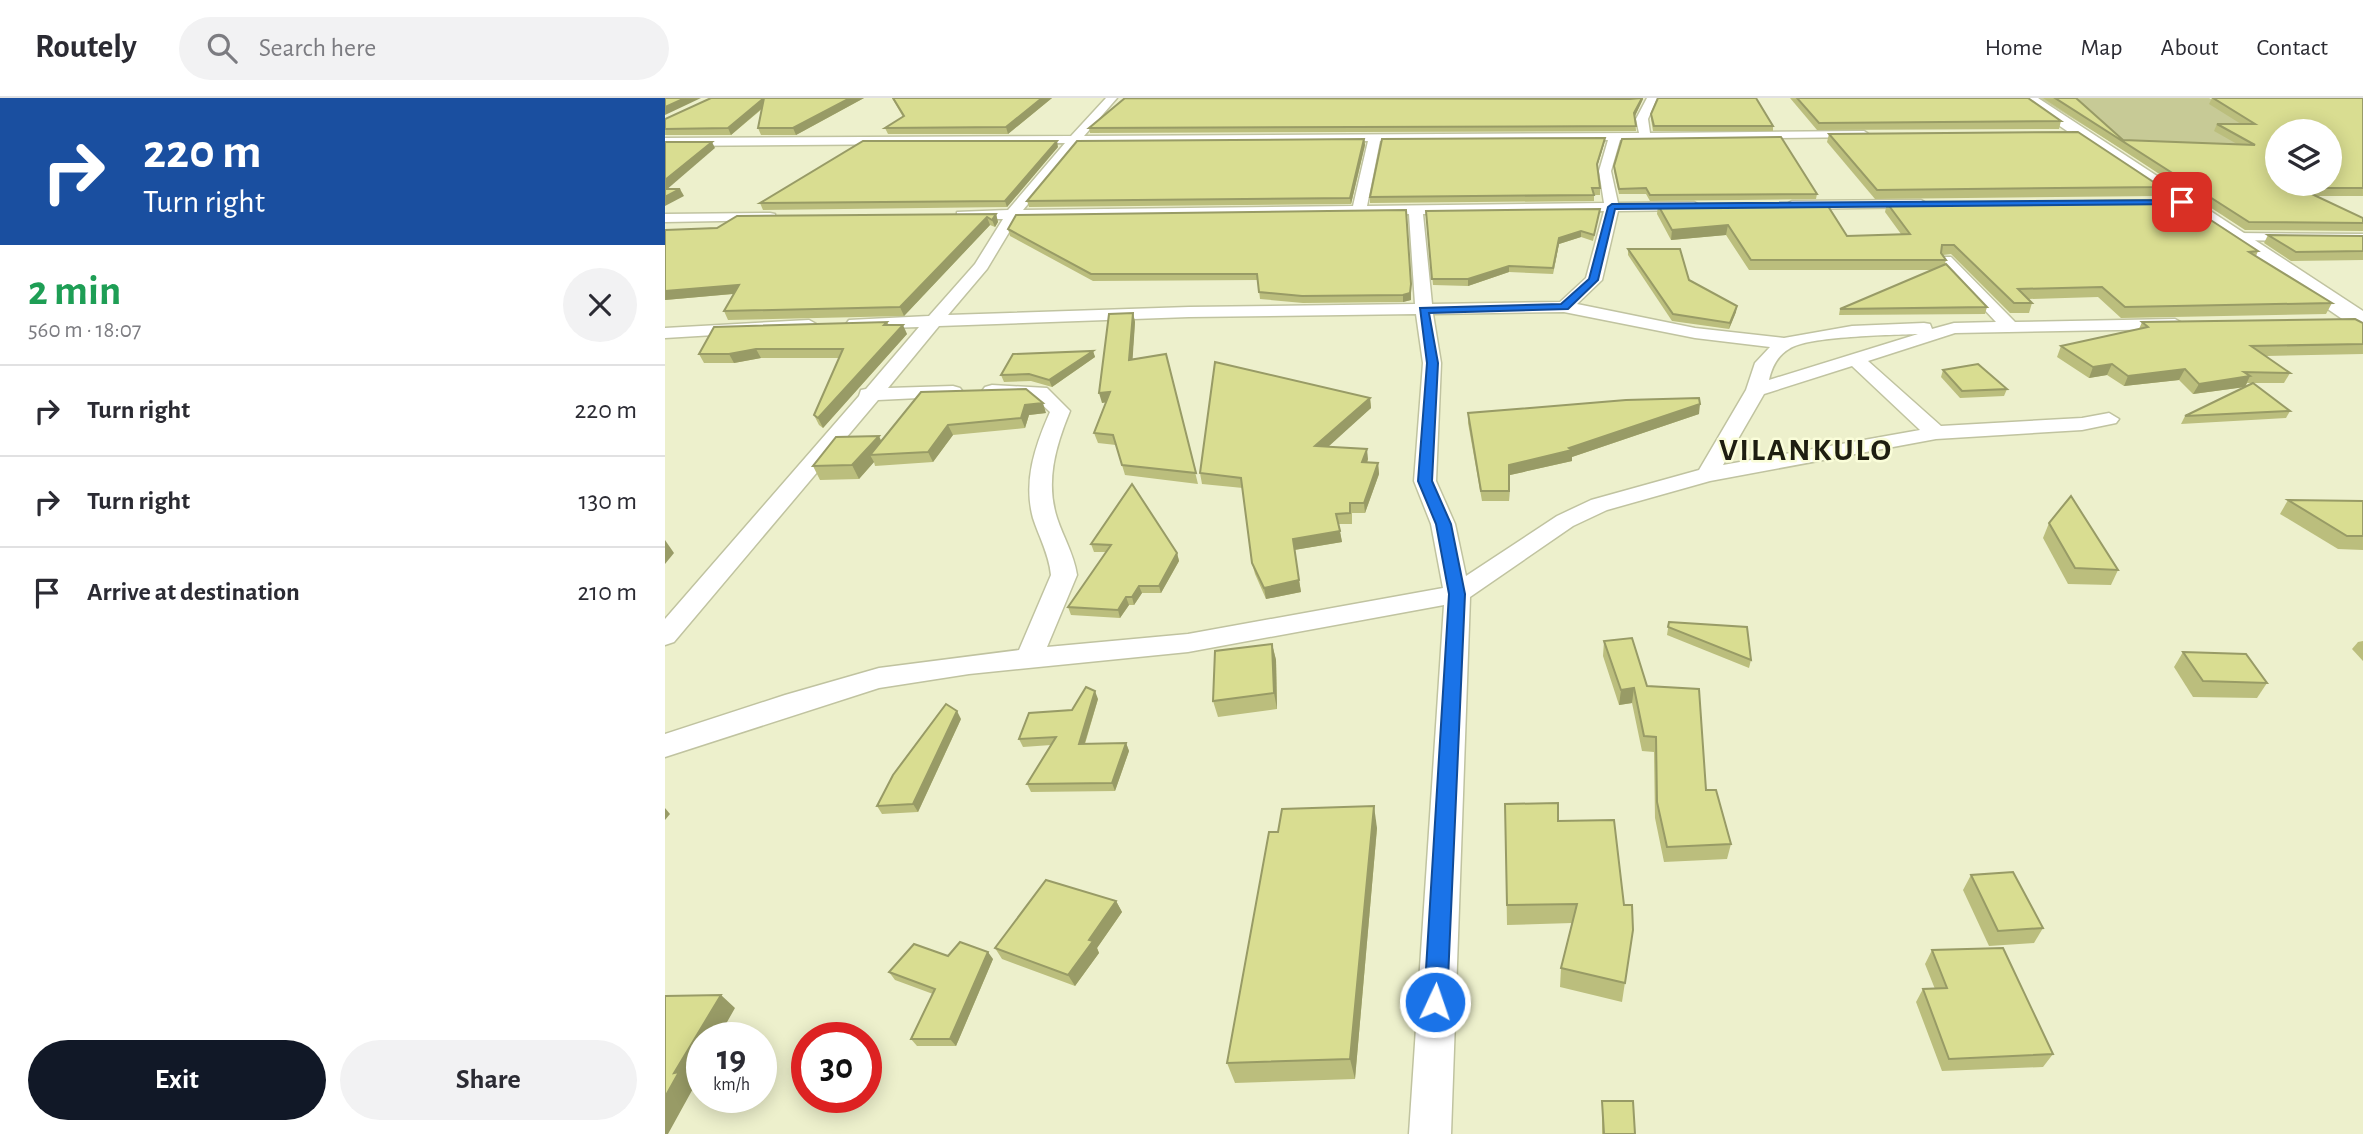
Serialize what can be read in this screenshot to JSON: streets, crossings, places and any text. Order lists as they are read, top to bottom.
{
  "districts": ["VILANKULO"],
  "page": {
    "header": "Routely",
    "search": "Search here",
    "nav": [
      "Home",
      "Map",
      "About",
      "Contact"
    ],
    "turn": ["220 m", "Turn right"],
    "heading": ["2 min", "560 m · 18:07"],
    "list": [
      {
        "name": "Turn right",
        "value": "220 m"
      },
      {
        "name": "Turn right",
        "value": "130 m"
      },
      {
        "name": "Arrive at destination",
        "value": "210 m"
      }
    ],
    "speed": "19 km/h",
    "limit": "30",
    "buttons": ["Exit", "Share"]
  }
}
